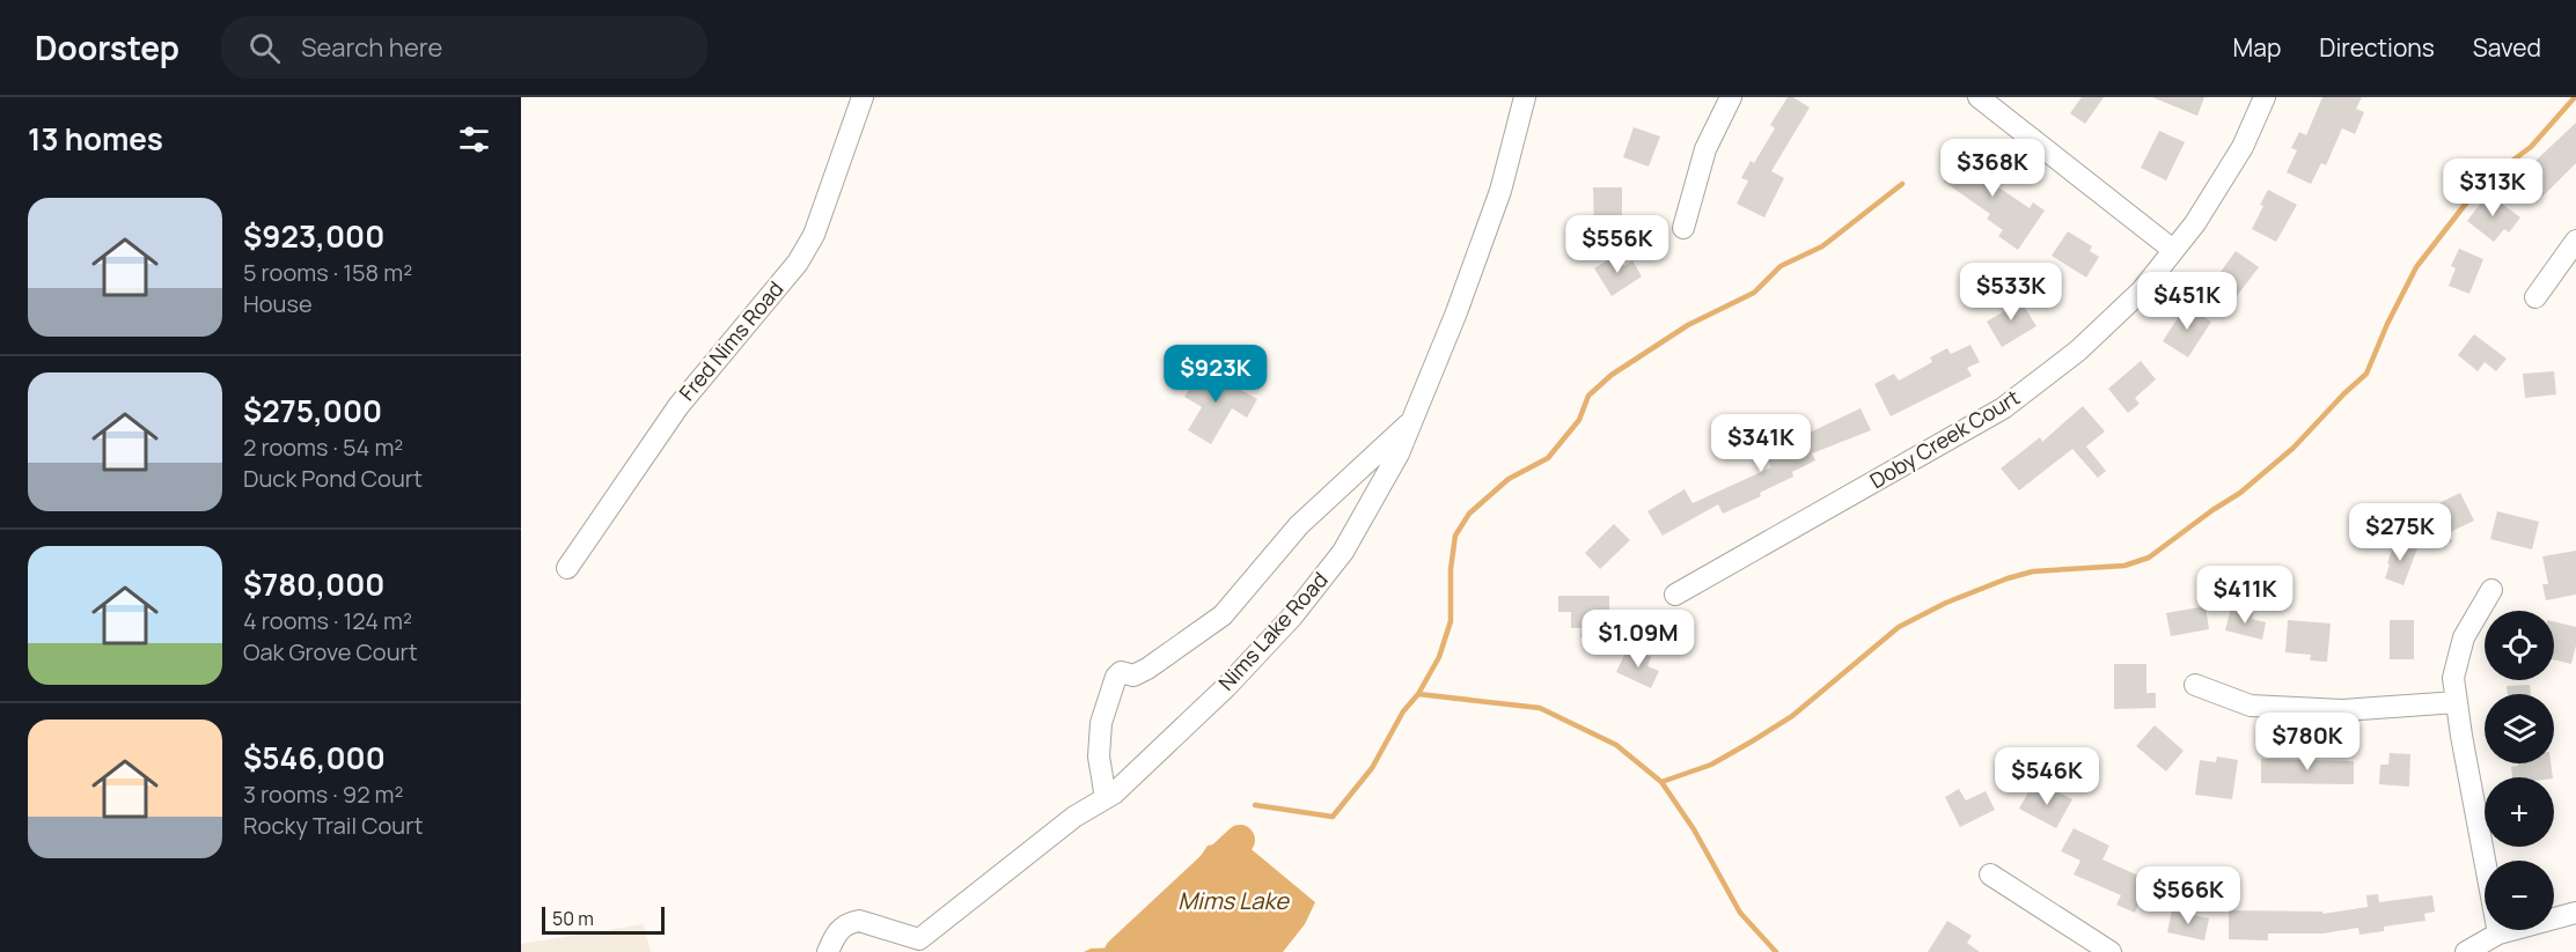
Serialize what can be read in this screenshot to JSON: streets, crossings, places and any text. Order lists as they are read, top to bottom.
{
  "streets": {
    "street": ["Fred Nims Road", "Doby Creek Court", "Nims Lake Road"]
  },
  "water": ["Mims Lake"],
  "scale_bar": "50 m",
  "page": {
    "header": "Doorstep",
    "search": "Search here",
    "nav": ["Map", "Directions", "Saved"],
    "heading": "13 homes",
    "price": [
      "$368K",
      "$313K",
      "$556K",
      "$533K",
      "$451K",
      "$923K",
      "$341K",
      "$275K",
      "$411K",
      "$1.09M",
      "$780K",
      "$546K",
      "$566K"
    ],
    "list": [
      {
        "name": "$923,000",
        "note": "5 rooms · 158 m² · House"
      },
      {
        "name": "$275,000",
        "note": "2 rooms · 54 m² · Duck Pond Court"
      },
      {
        "name": "$780,000",
        "note": "4 rooms · 124 m² · Oak Grove Court"
      },
      {
        "name": "$546,000",
        "note": "3 rooms · 92 m² · Rocky Trail Court"
      }
    ],
    "map_buttons": ["+", "−"],
    "scale": "50 m"
  }
}
